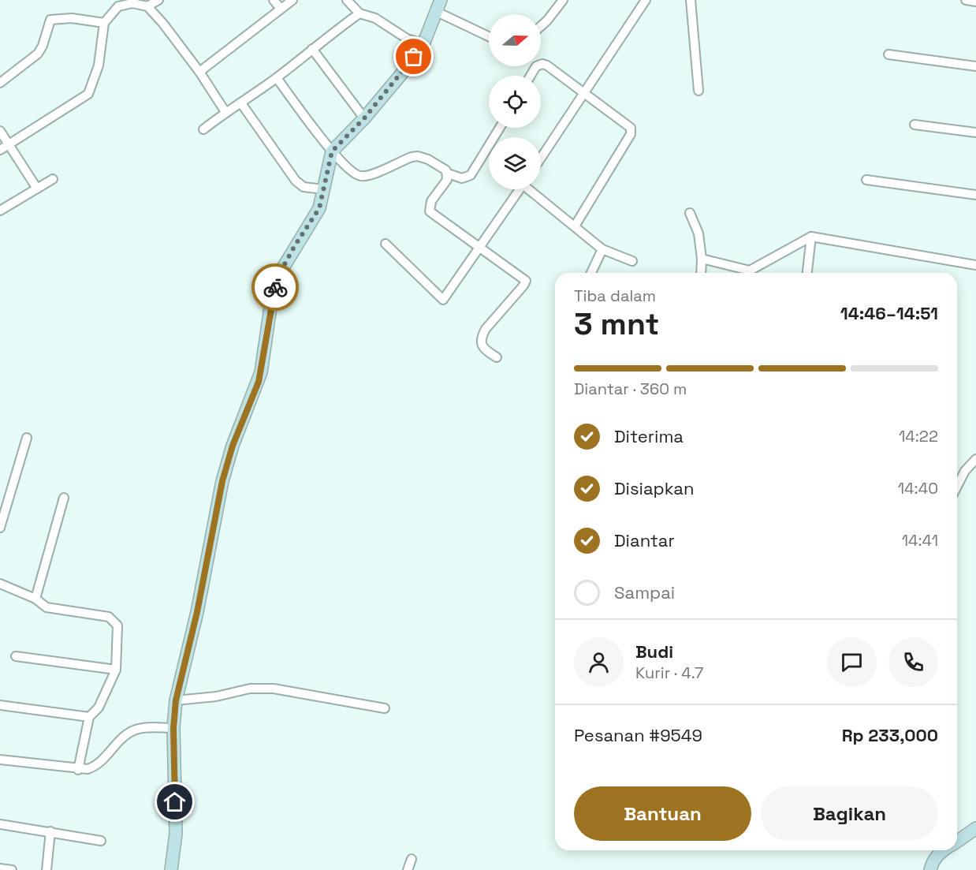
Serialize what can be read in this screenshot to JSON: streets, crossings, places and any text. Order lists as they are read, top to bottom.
{
  "north": "right",
  "page": {
    "heading": ["3 mnt", "Tiba dalam", "14:46–14:51"],
    "panel": [
      "Budi",
      "Kurir · 4.7",
      "Pesanan #9549",
      "Rp 233,000"
    ],
    "bar": "Diantar · 360 m",
    "list": [
      ["Diterima", "14:22"],
      ["Disiapkan", "14:40"],
      ["Diantar", "14:41"],
      "Sampai"
    ],
    "buttons": ["Bantuan", "Bagikan"]
  }
}
